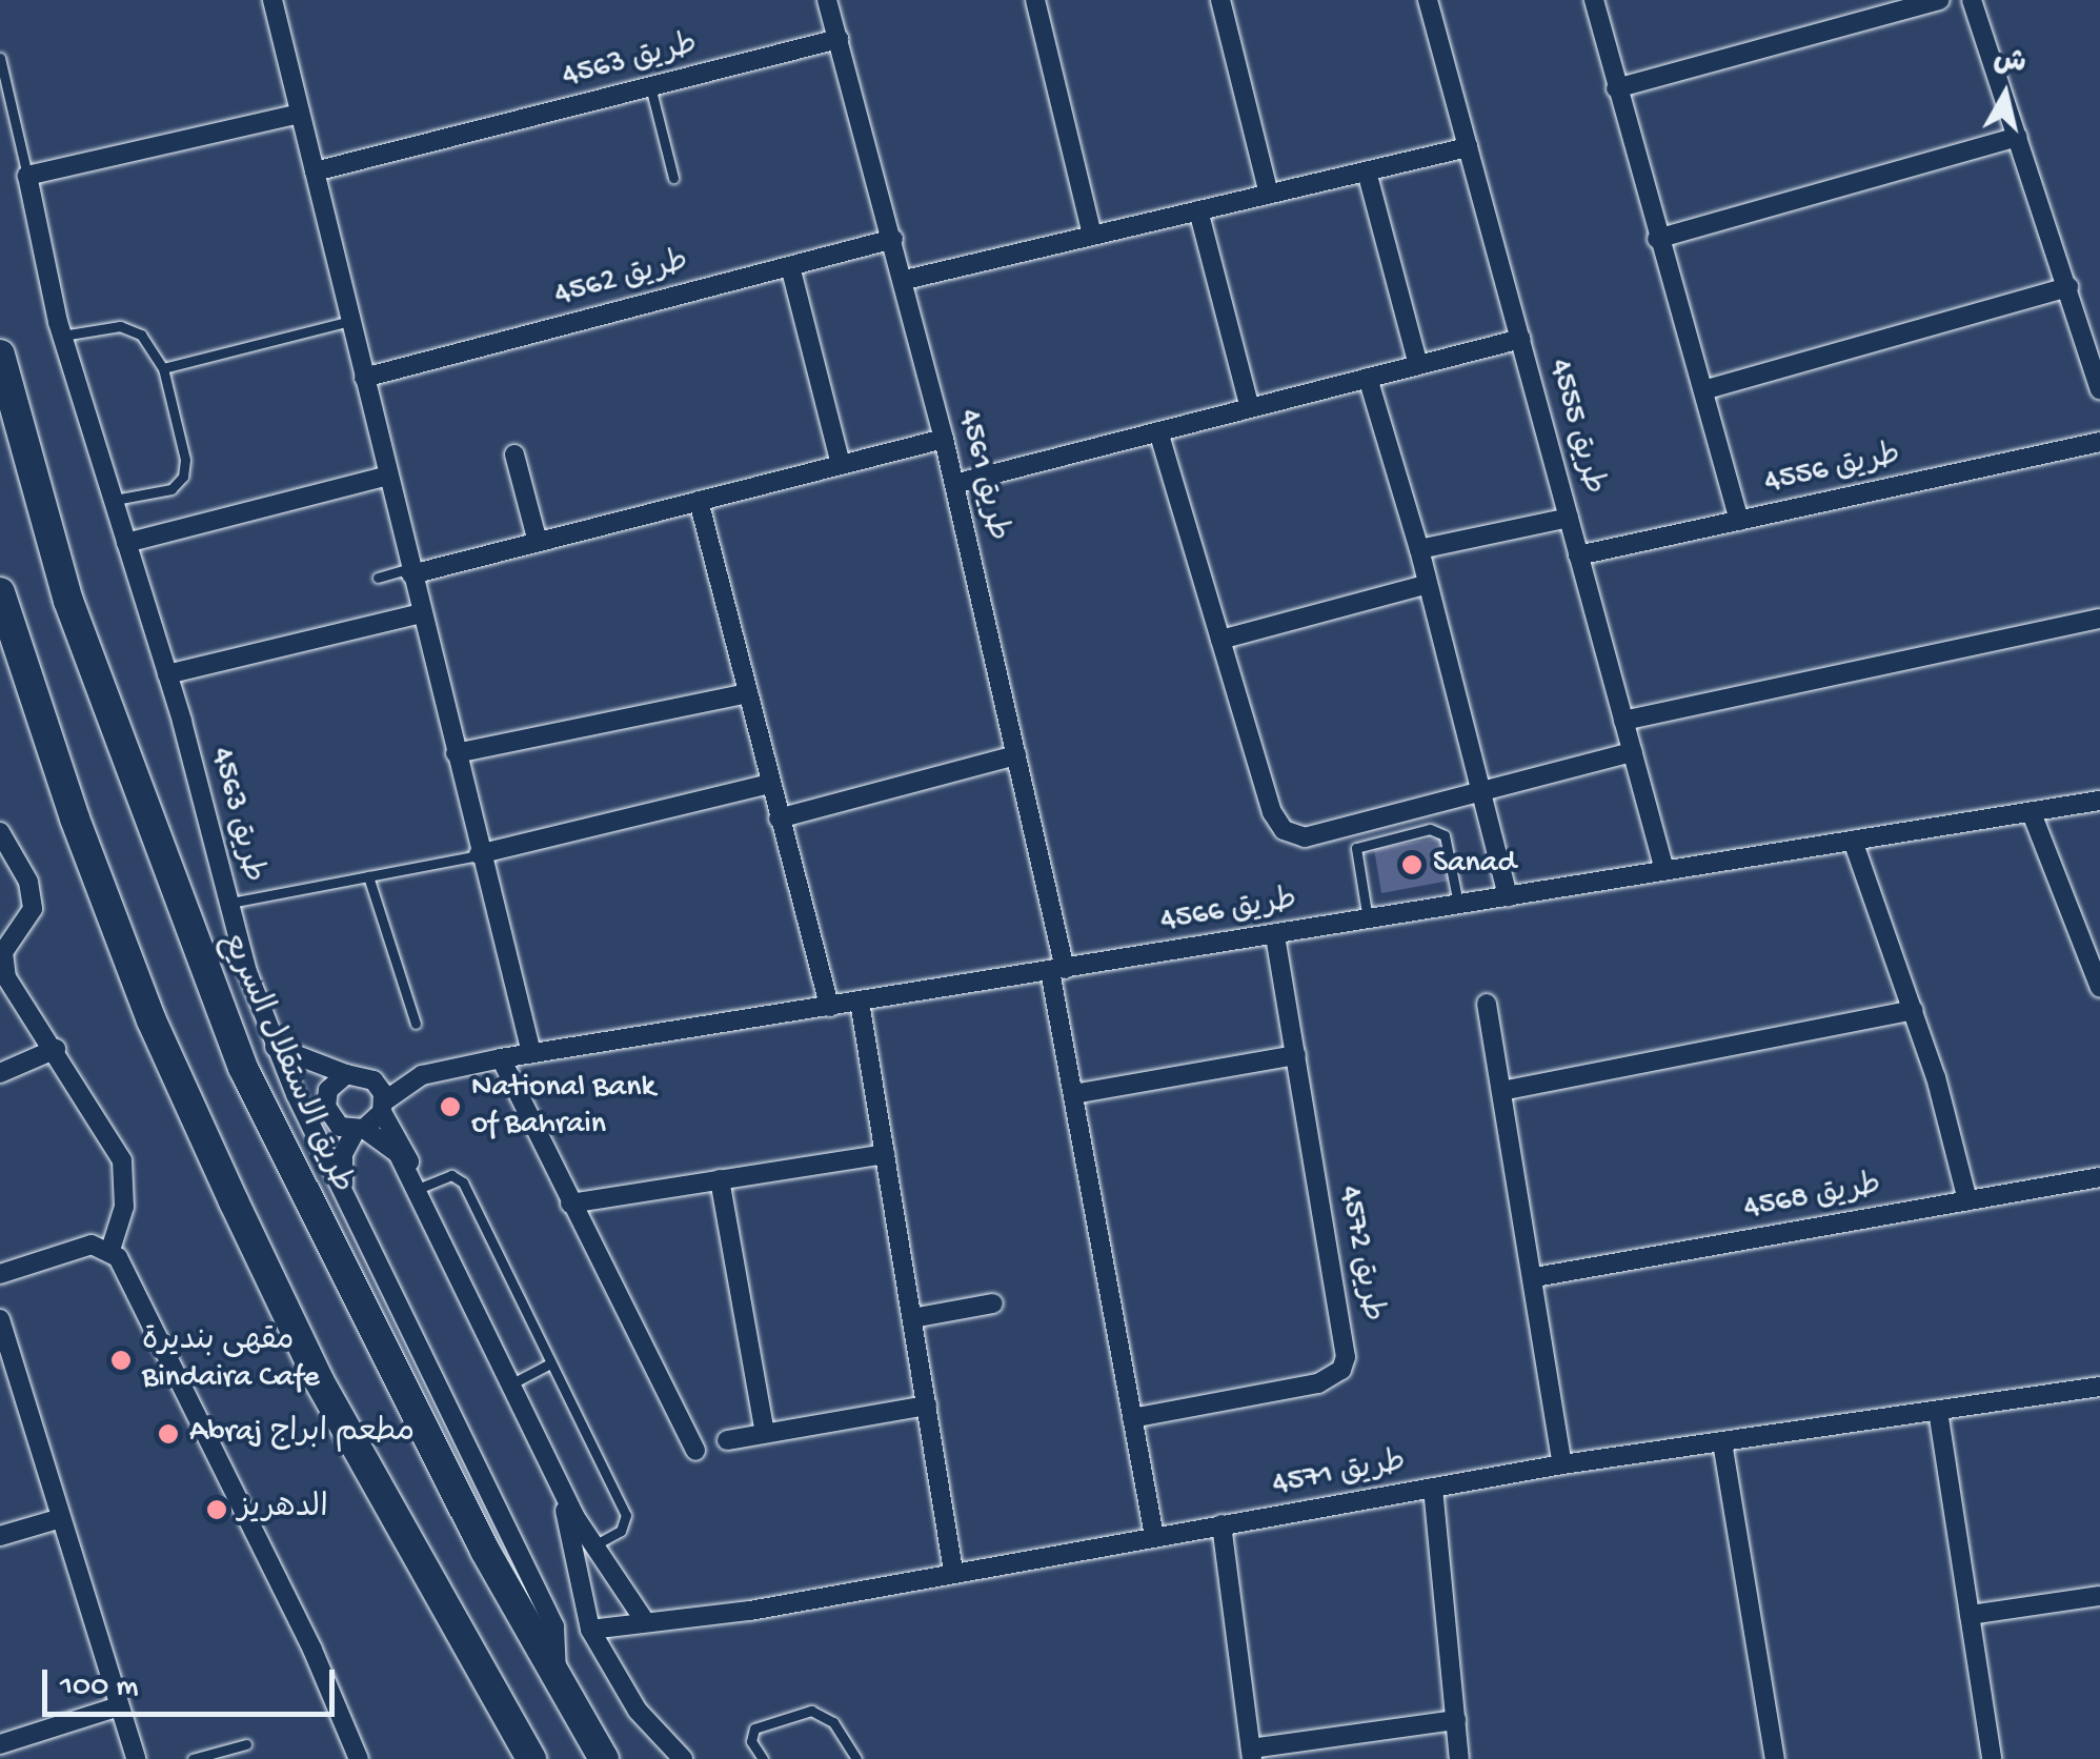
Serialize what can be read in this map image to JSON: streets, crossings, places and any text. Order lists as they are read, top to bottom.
{
  "streets": {
    "main road": ["طريق الاستقلال السريع"],
    "street": [
      "طريق 4563",
      "طريق 4562",
      "طريق 4555",
      "طريق 4556",
      "طريق 4561",
      "طريق 4566",
      "طريق 4568",
      "طريق 4572",
      "طريق 4571"
    ]
  },
  "crossings": [
    ["طريق 4563", "طريق 4561"],
    ["طريق 4563", "طريق الاستقلال السريع"],
    ["طريق 4562", "طريق 4561"],
    ["طريق 4555", "طريق 4556"],
    ["طريق 4555", "طريق 4566"],
    ["طريق 4561", "طريق 4566"],
    ["طريق 4566", "طريق 4572"]
  ],
  "places": [
    "Sanad",
    "National Bank of Bahrain",
    "مقهى بنديرة Bindaira Cafe",
    "Abraj مطعم ابراج",
    "الدهريز"
  ],
  "scale_bar": "100 m",
  "north": "top"
}
